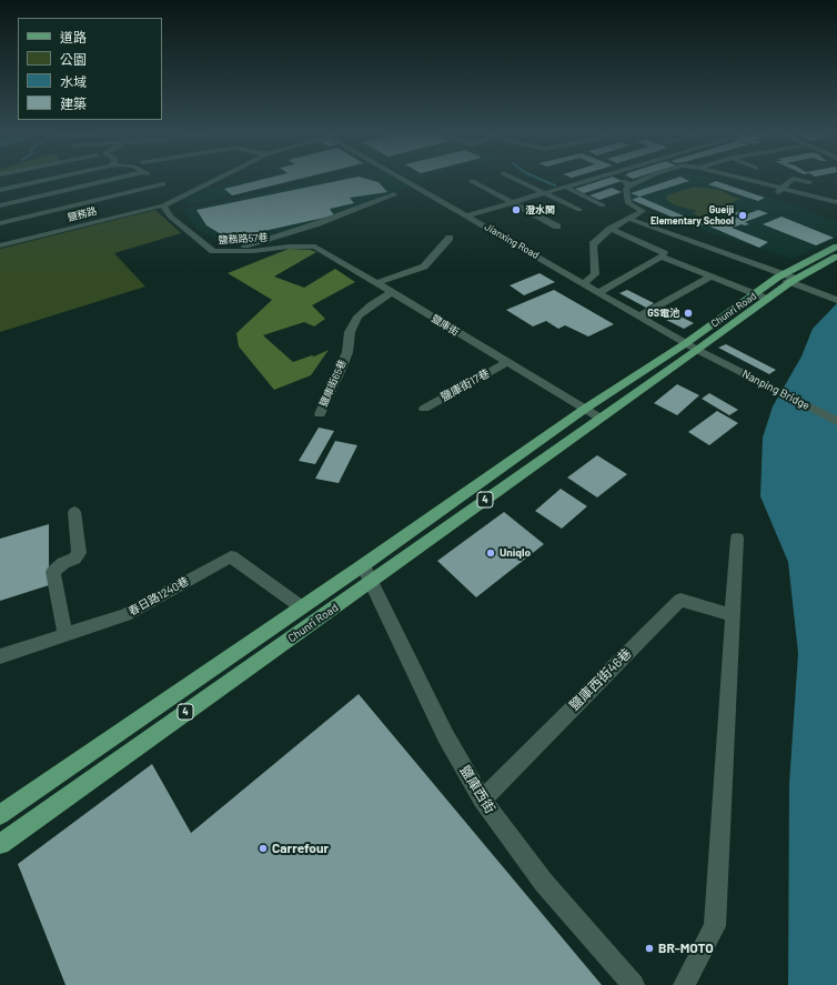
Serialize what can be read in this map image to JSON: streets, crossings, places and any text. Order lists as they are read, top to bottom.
{
  "streets": {
    "main road": ["Chunri Road", "4"],
    "street": [
      "鹽務路",
      "鹽務路57巷",
      "Jianxing Road",
      "鹽庫街",
      "鹽庫街65巷",
      "鹽庫街17巷",
      "Nanping Bridge",
      "春日路1240巷",
      "鹽庫西街46巷",
      "鹽庫西街"
    ]
  },
  "crossings": [
    ["鹽務路", "鹽務路57巷"],
    ["鹽務路57巷", "鹽庫街"],
    ["Jianxing Road", "Chunri Road"],
    ["Jianxing Road", "Nanping Bridge"],
    ["Chunri Road", "鹽庫街"],
    ["Chunri Road", "Nanping Bridge"],
    ["Chunri Road", "春日路1240巷"],
    ["Chunri Road", "鹽庫西街"],
    ["鹽庫街", "鹽庫街65巷"],
    ["鹽庫街", "鹽庫街17巷"],
    ["鹽庫西街46巷", "鹽庫西街"]
  ],
  "places": [
    "澄水閣",
    "Gueiji Elementary School",
    "GS電池",
    "Uniqlo",
    "Carrefour",
    "BR-MOTO"
  ],
  "legend": [
    "道路",
    "公園",
    "水域",
    "建築"
  ]
}
